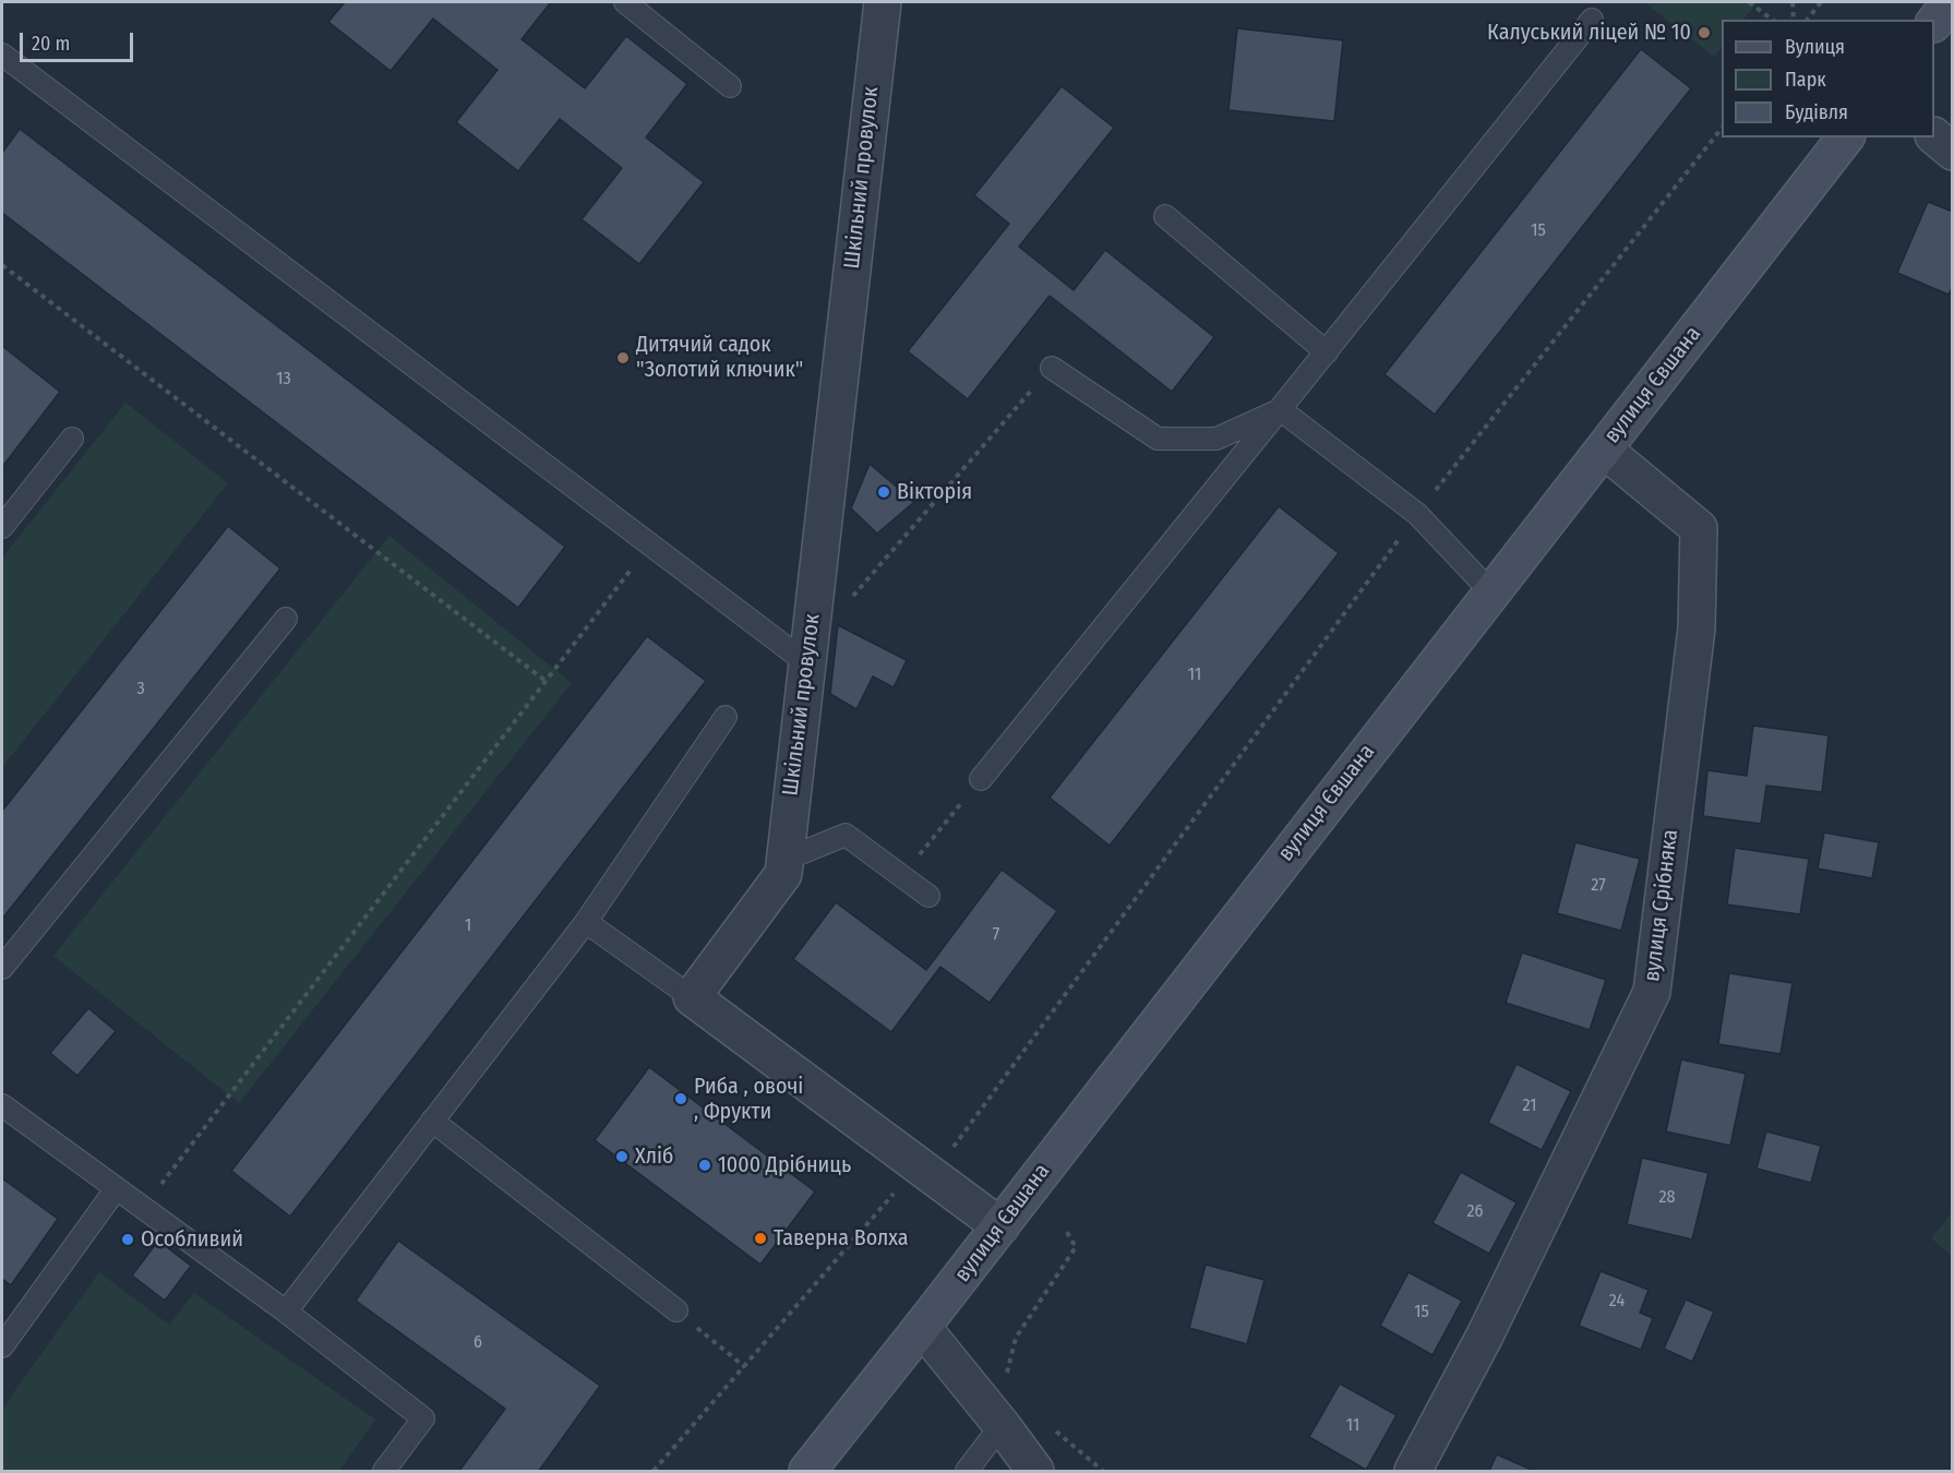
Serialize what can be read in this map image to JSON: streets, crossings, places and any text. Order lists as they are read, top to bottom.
{
  "streets": {
    "main road": ["вулиця Євшана"],
    "street": ["Шкільний провулок", "вулиця Срібняка"]
  },
  "crossings": [
    ["вулиця Євшана", "вулиця Срібняка"]
  ],
  "places": [
    "Калуський ліцей № 10",
    "Дитячий садок \"Золотий ключик\"",
    "Вікторія",
    "Риба , овочі , Фрукти",
    "Хліб",
    "1000 Дрібниць",
    "Таверна Волха",
    "Особливий"
  ],
  "house_numbers": [
    "15",
    "13",
    "11",
    "3",
    "27",
    "1",
    "7",
    "21",
    "28",
    "26",
    "24",
    "15",
    "6",
    "11"
  ],
  "legend": ["Вулиця", "Парк", "Будівля"],
  "scale_bar": "20 m"
}
